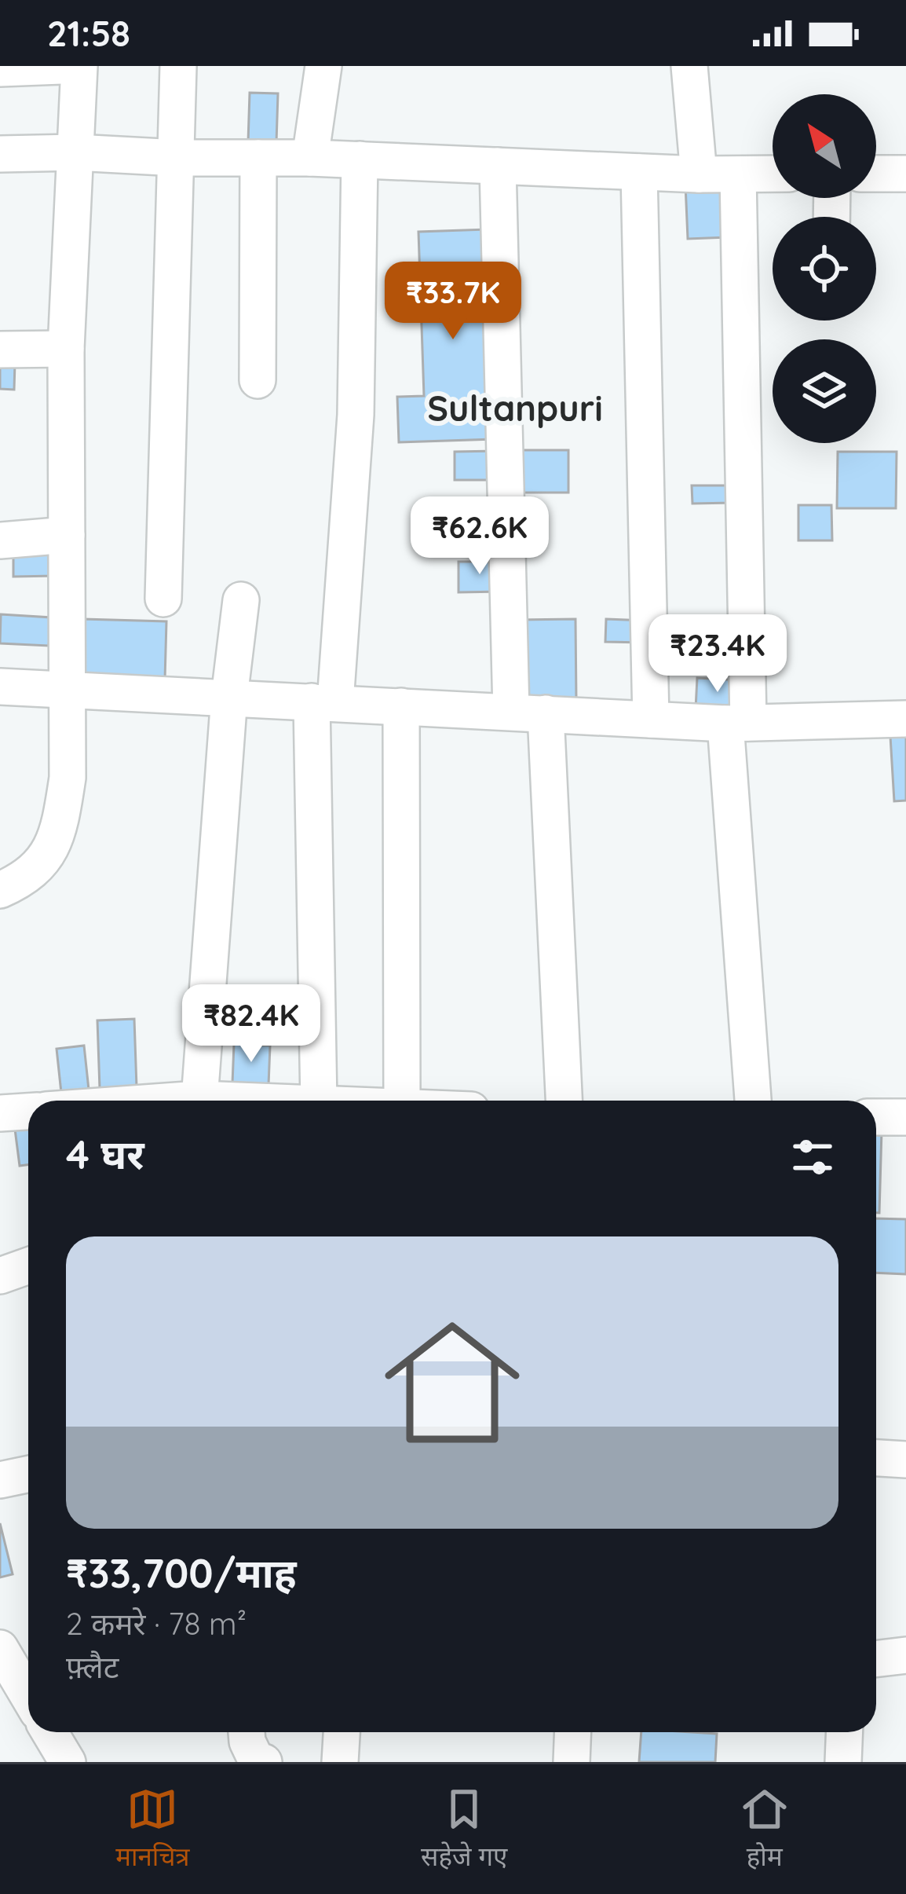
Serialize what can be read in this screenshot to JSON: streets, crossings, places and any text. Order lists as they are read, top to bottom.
{
  "districts": ["Sultanpuri"],
  "north": "top left",
  "page": {
    "status": "21:58",
    "price": [
      "₹33.7K",
      "₹62.6K",
      "₹23.4K",
      "₹82.4K"
    ],
    "heading": "4 घर",
    "list": [
      {
        "name": "₹33,700/माह",
        "note": "2 कमरे · 78 m² · फ़्लैट"
      }
    ],
    "tabs": ["मानचित्र", "सहेजे गए", "होम"]
  }
}
